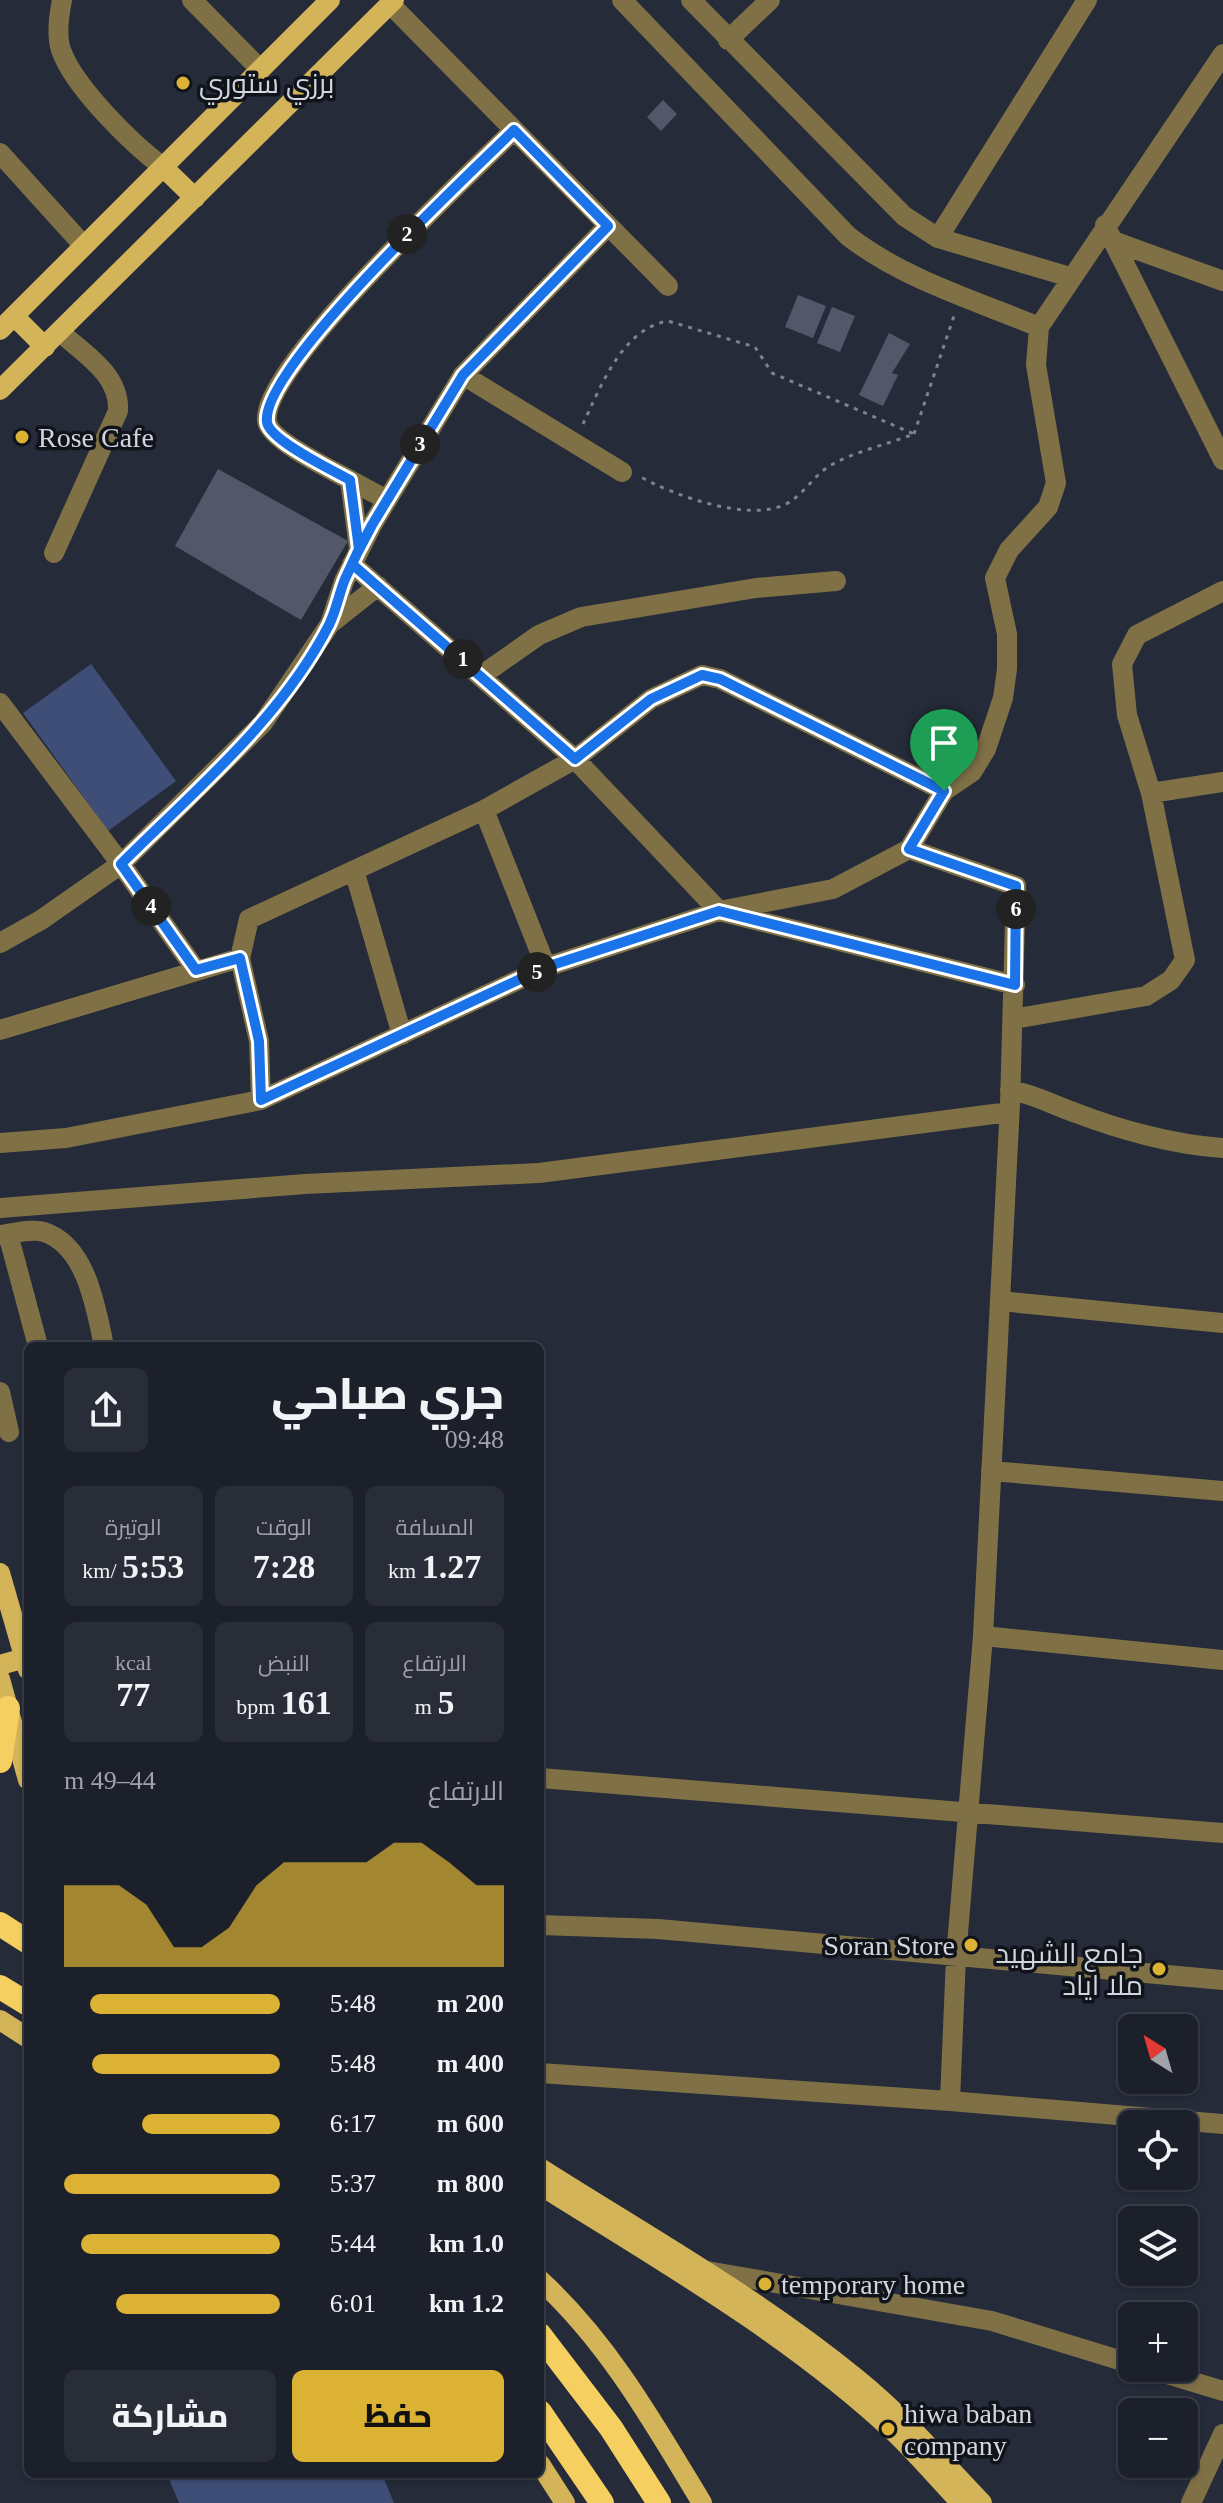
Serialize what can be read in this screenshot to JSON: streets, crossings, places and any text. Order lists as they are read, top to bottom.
{
  "places": [
    "برزي ستوري",
    "Rose Cafe",
    "Soran Store",
    "جامع الشهيد ملا اياد",
    "temporary home",
    "hiwa baban company"
  ],
  "north": "top left",
  "page": {
    "pins": [
      "2",
      "3",
      "1",
      "4",
      "6",
      "5"
    ],
    "heading": ["جري صباحي", "09:48"],
    "stats": [
      ["المسافة", "1.27 km"],
      ["الوقت", "7:28"],
      ["الوتيرة", "5:53 /km"],
      ["الارتفاع", "5 m"],
      ["النبض", "161 bpm"],
      ["kcal", "77"]
    ],
    "chart": ["الارتفاع", "44–49 m"],
    "list": [
      {
        "name": "200 m",
        "note": "5:48"
      },
      {
        "name": "400 m",
        "note": "5:48"
      },
      {
        "name": "600 m",
        "note": "6:17"
      },
      {
        "name": "800 m",
        "note": "5:37"
      },
      {
        "name": "1.0 km",
        "note": "5:44"
      },
      {
        "name": "1.2 km",
        "note": "6:01"
      }
    ],
    "map_buttons": ["+", "−"],
    "buttons": ["حفظ", "مشاركة"]
  }
}
